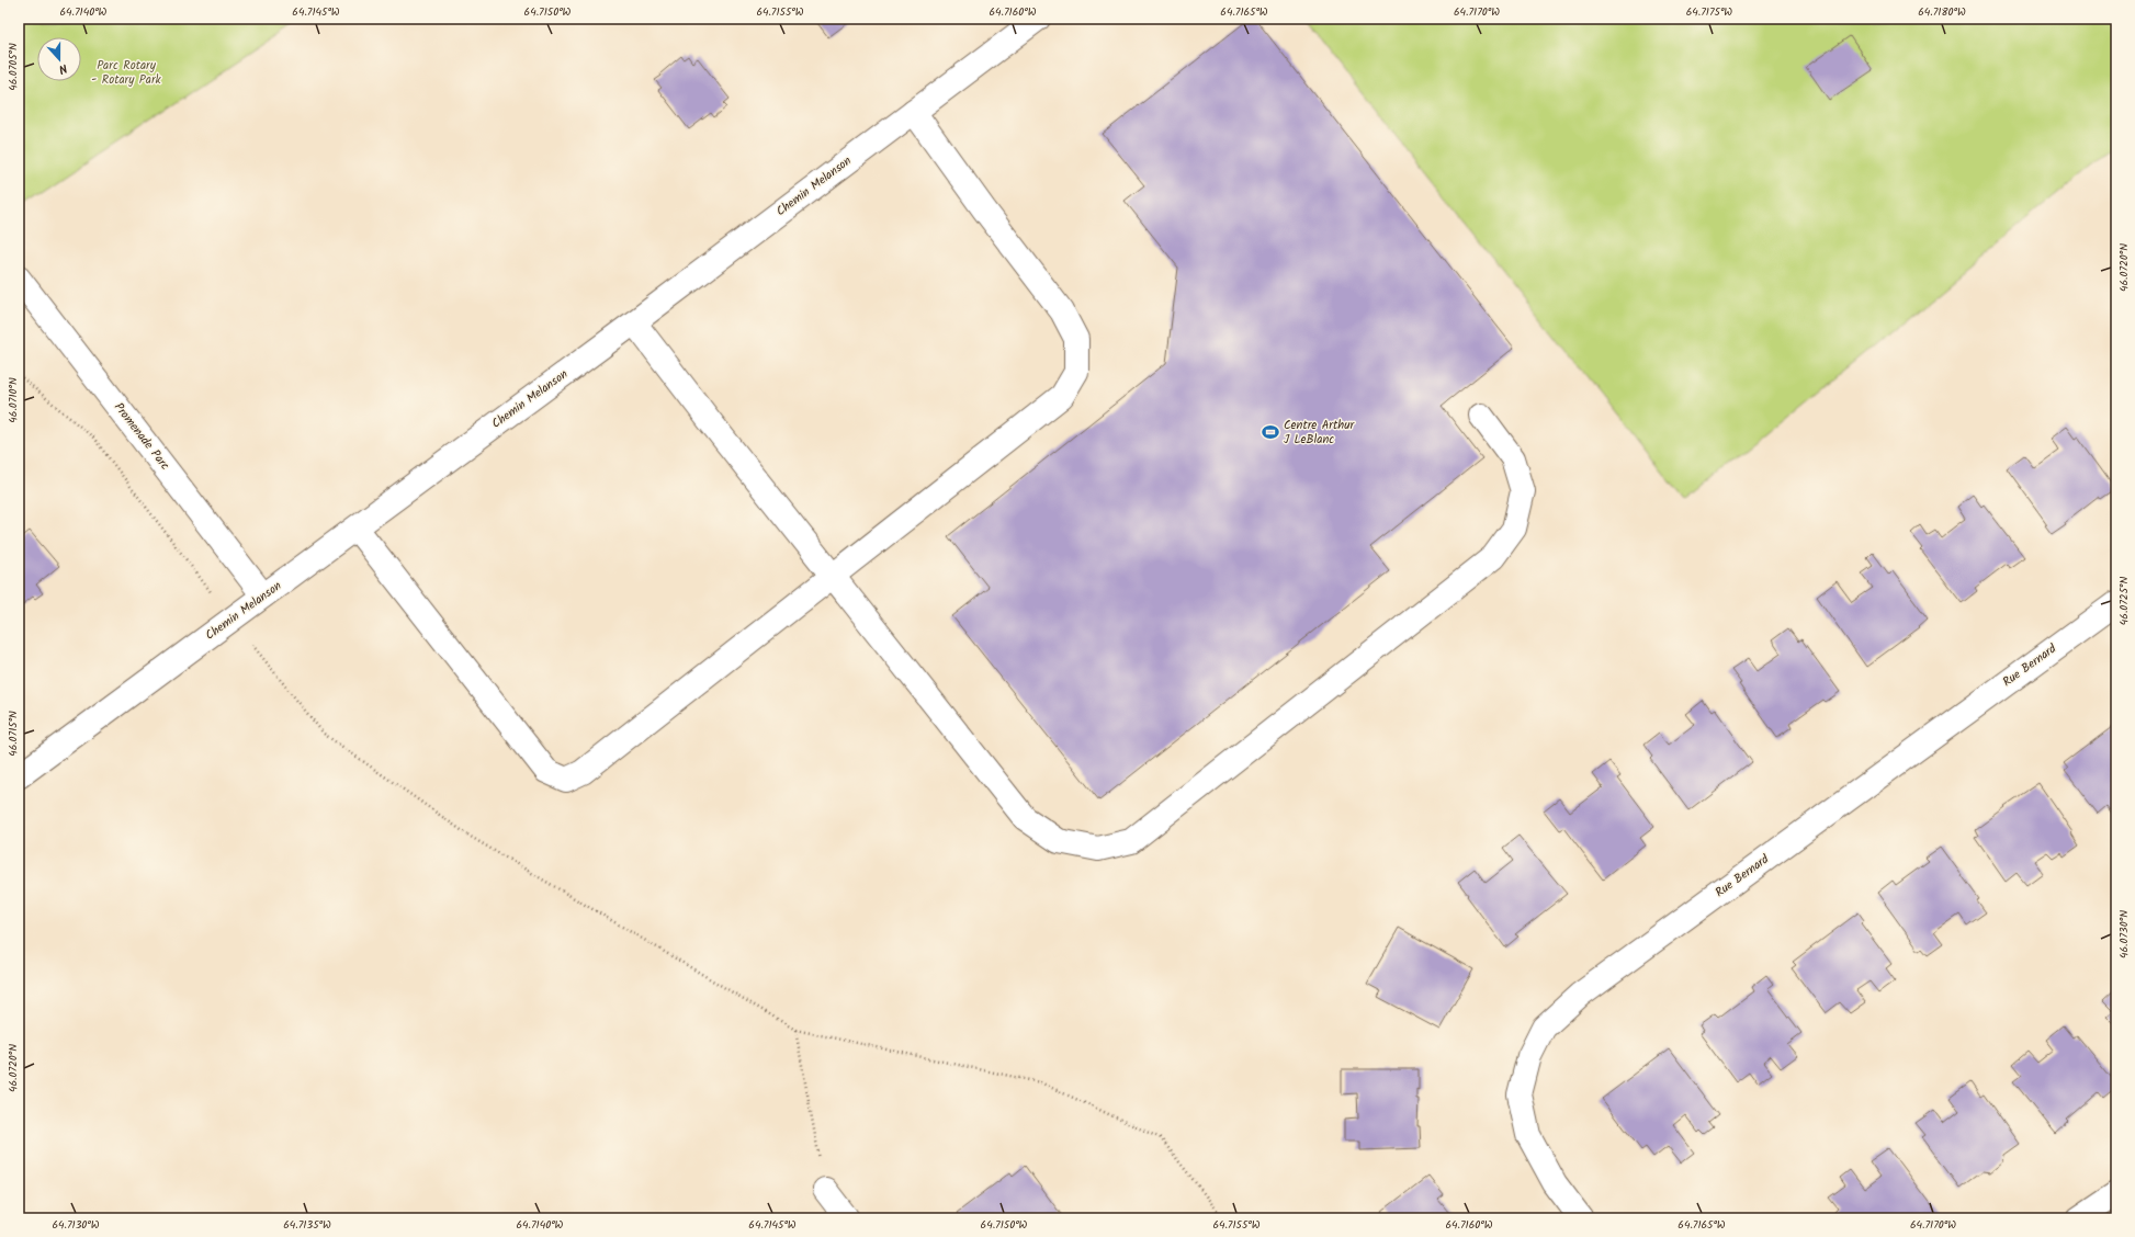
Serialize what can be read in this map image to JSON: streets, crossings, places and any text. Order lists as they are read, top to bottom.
{
  "streets": {
    "street": ["Chemin Melanson", "Promenade Parc", "Rue Bernard"]
  },
  "crossings": [
    ["Chemin Melanson", "Promenade Parc"]
  ],
  "parks": ["Parc Rotary - Rotary Park"],
  "places": {
    "sports": ["Centre Arthur J LeBlanc"]
  },
  "north": "bottom",
  "coordinates": [
    "64.7140°W",
    "64.7145°W",
    "64.7150°W",
    "64.7155°W",
    "64.7160°W",
    "64.7165°W",
    "64.7170°W",
    "64.7175°W",
    "64.7180°W",
    "46.0705°N",
    "46.0720°N",
    "46.0710°N",
    "46.0725°N",
    "46.0715°N",
    "46.0730°N",
    "64.7130°W",
    "64.7135°W"
  ]
}
